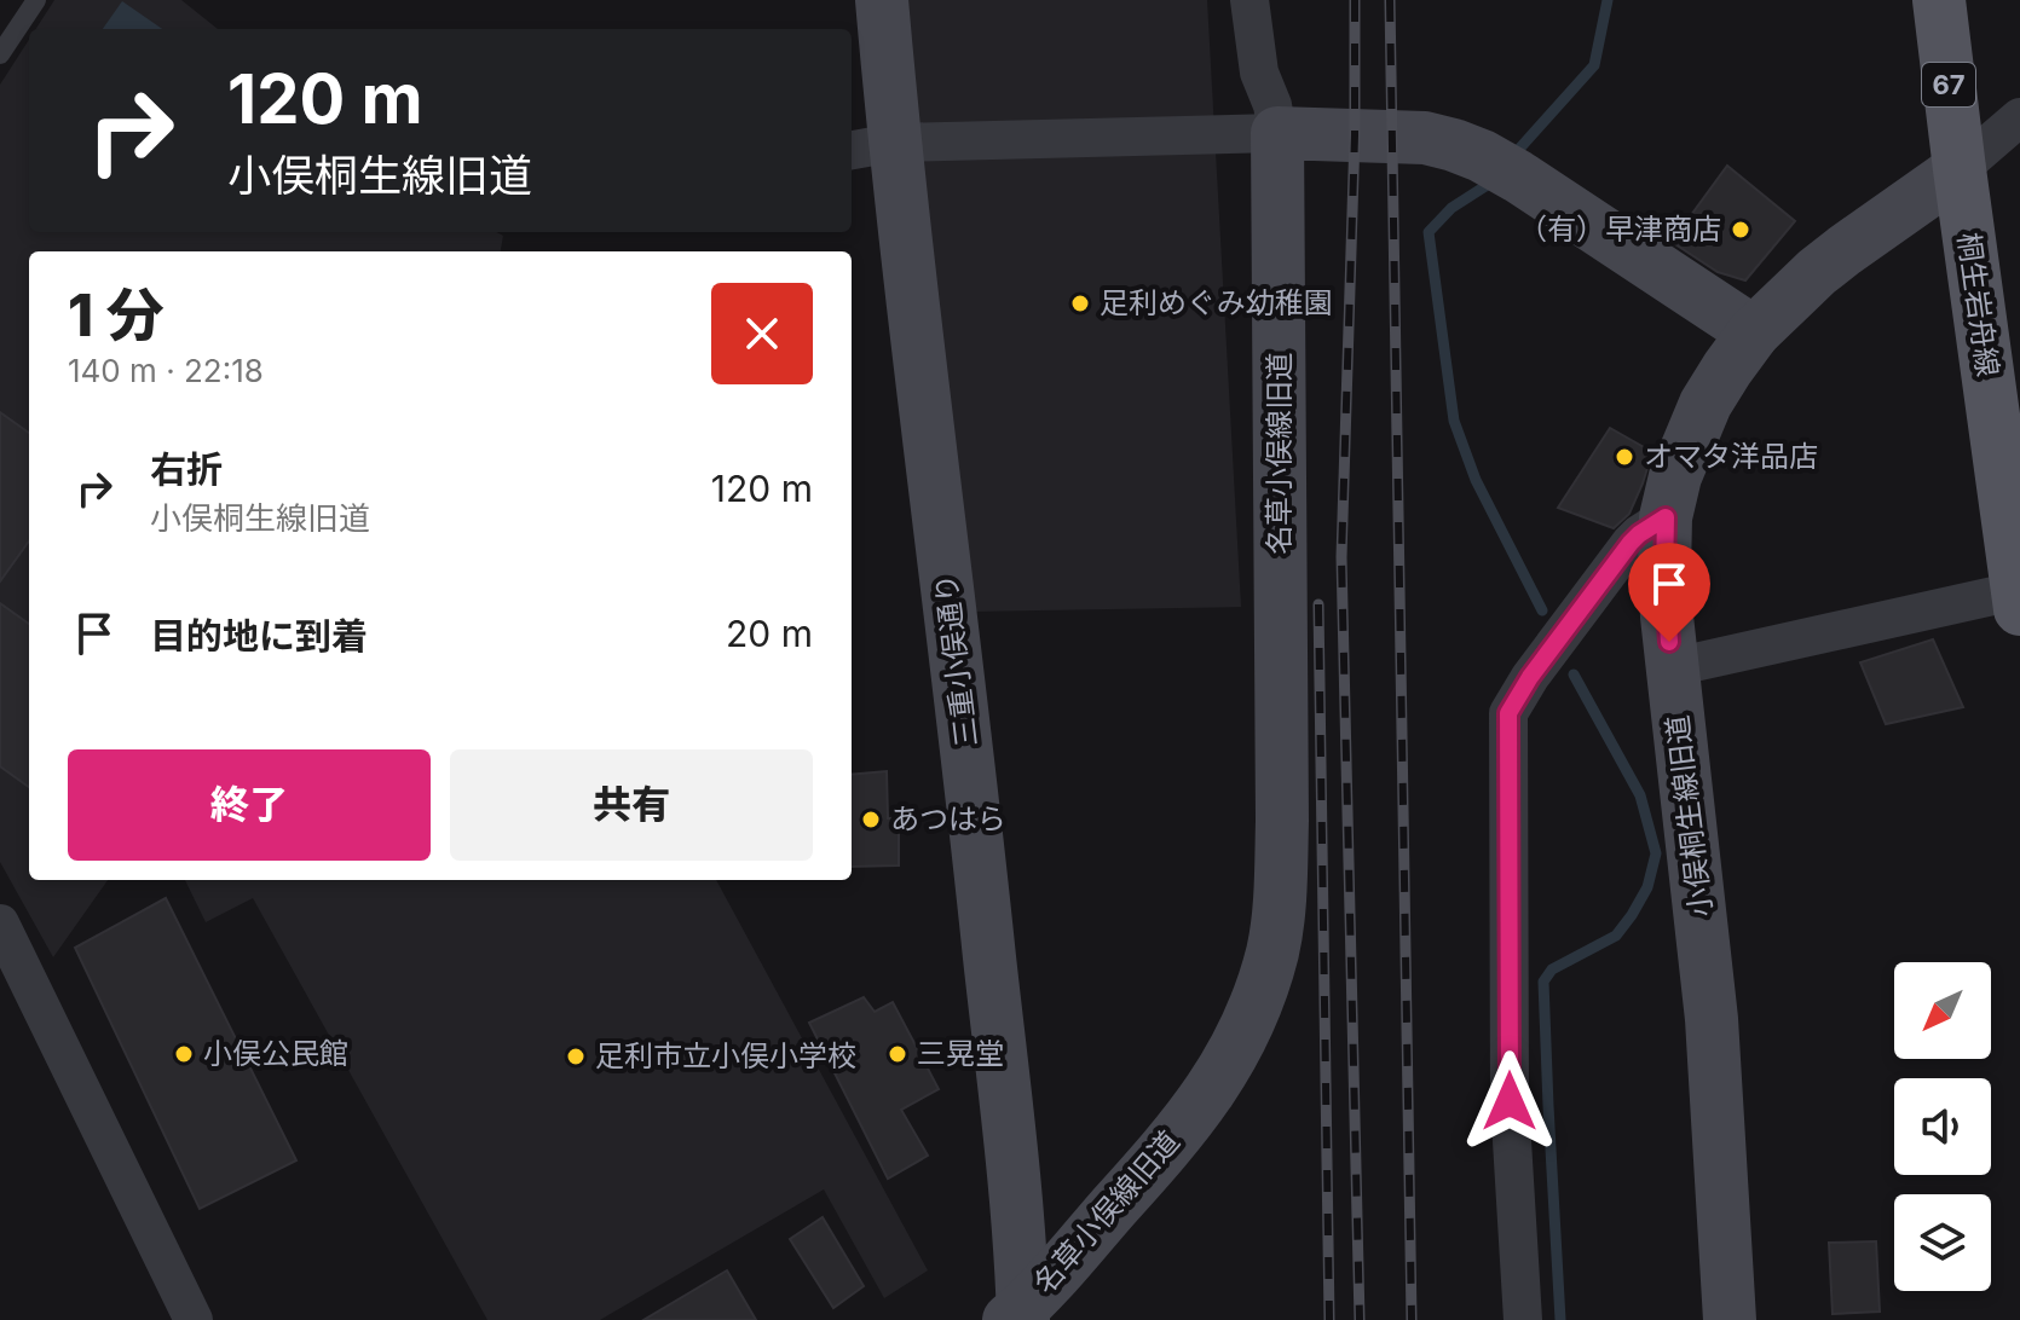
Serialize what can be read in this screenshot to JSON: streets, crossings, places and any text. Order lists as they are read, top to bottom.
{
  "streets": {
    "main road": ["67", "桐生岩舟線"],
    "street": ["名草小俣線旧道", "三重小俣通り", "小俣桐生線旧道"]
  },
  "crossings": [
    ["名草小俣線旧道", "三重小俣通り"]
  ],
  "places": [
    "（有）早津商店",
    "足利めぐみ幼稚園",
    "オマタ洋品店",
    "あつはら",
    "小俣公民館",
    "三晃堂",
    "足利市立小俣小学校"
  ],
  "north": "bottom left",
  "page": {
    "turn": ["120 m", "小俣桐生線旧道"],
    "heading": ["1 分", "140 m · 22:18"],
    "list": [
      {
        "name": "右折",
        "note": "小俣桐生線旧道",
        "value": "120 m"
      },
      {
        "name": "目的地に到着",
        "value": "20 m"
      }
    ],
    "buttons": ["終了", "共有"]
  }
}
